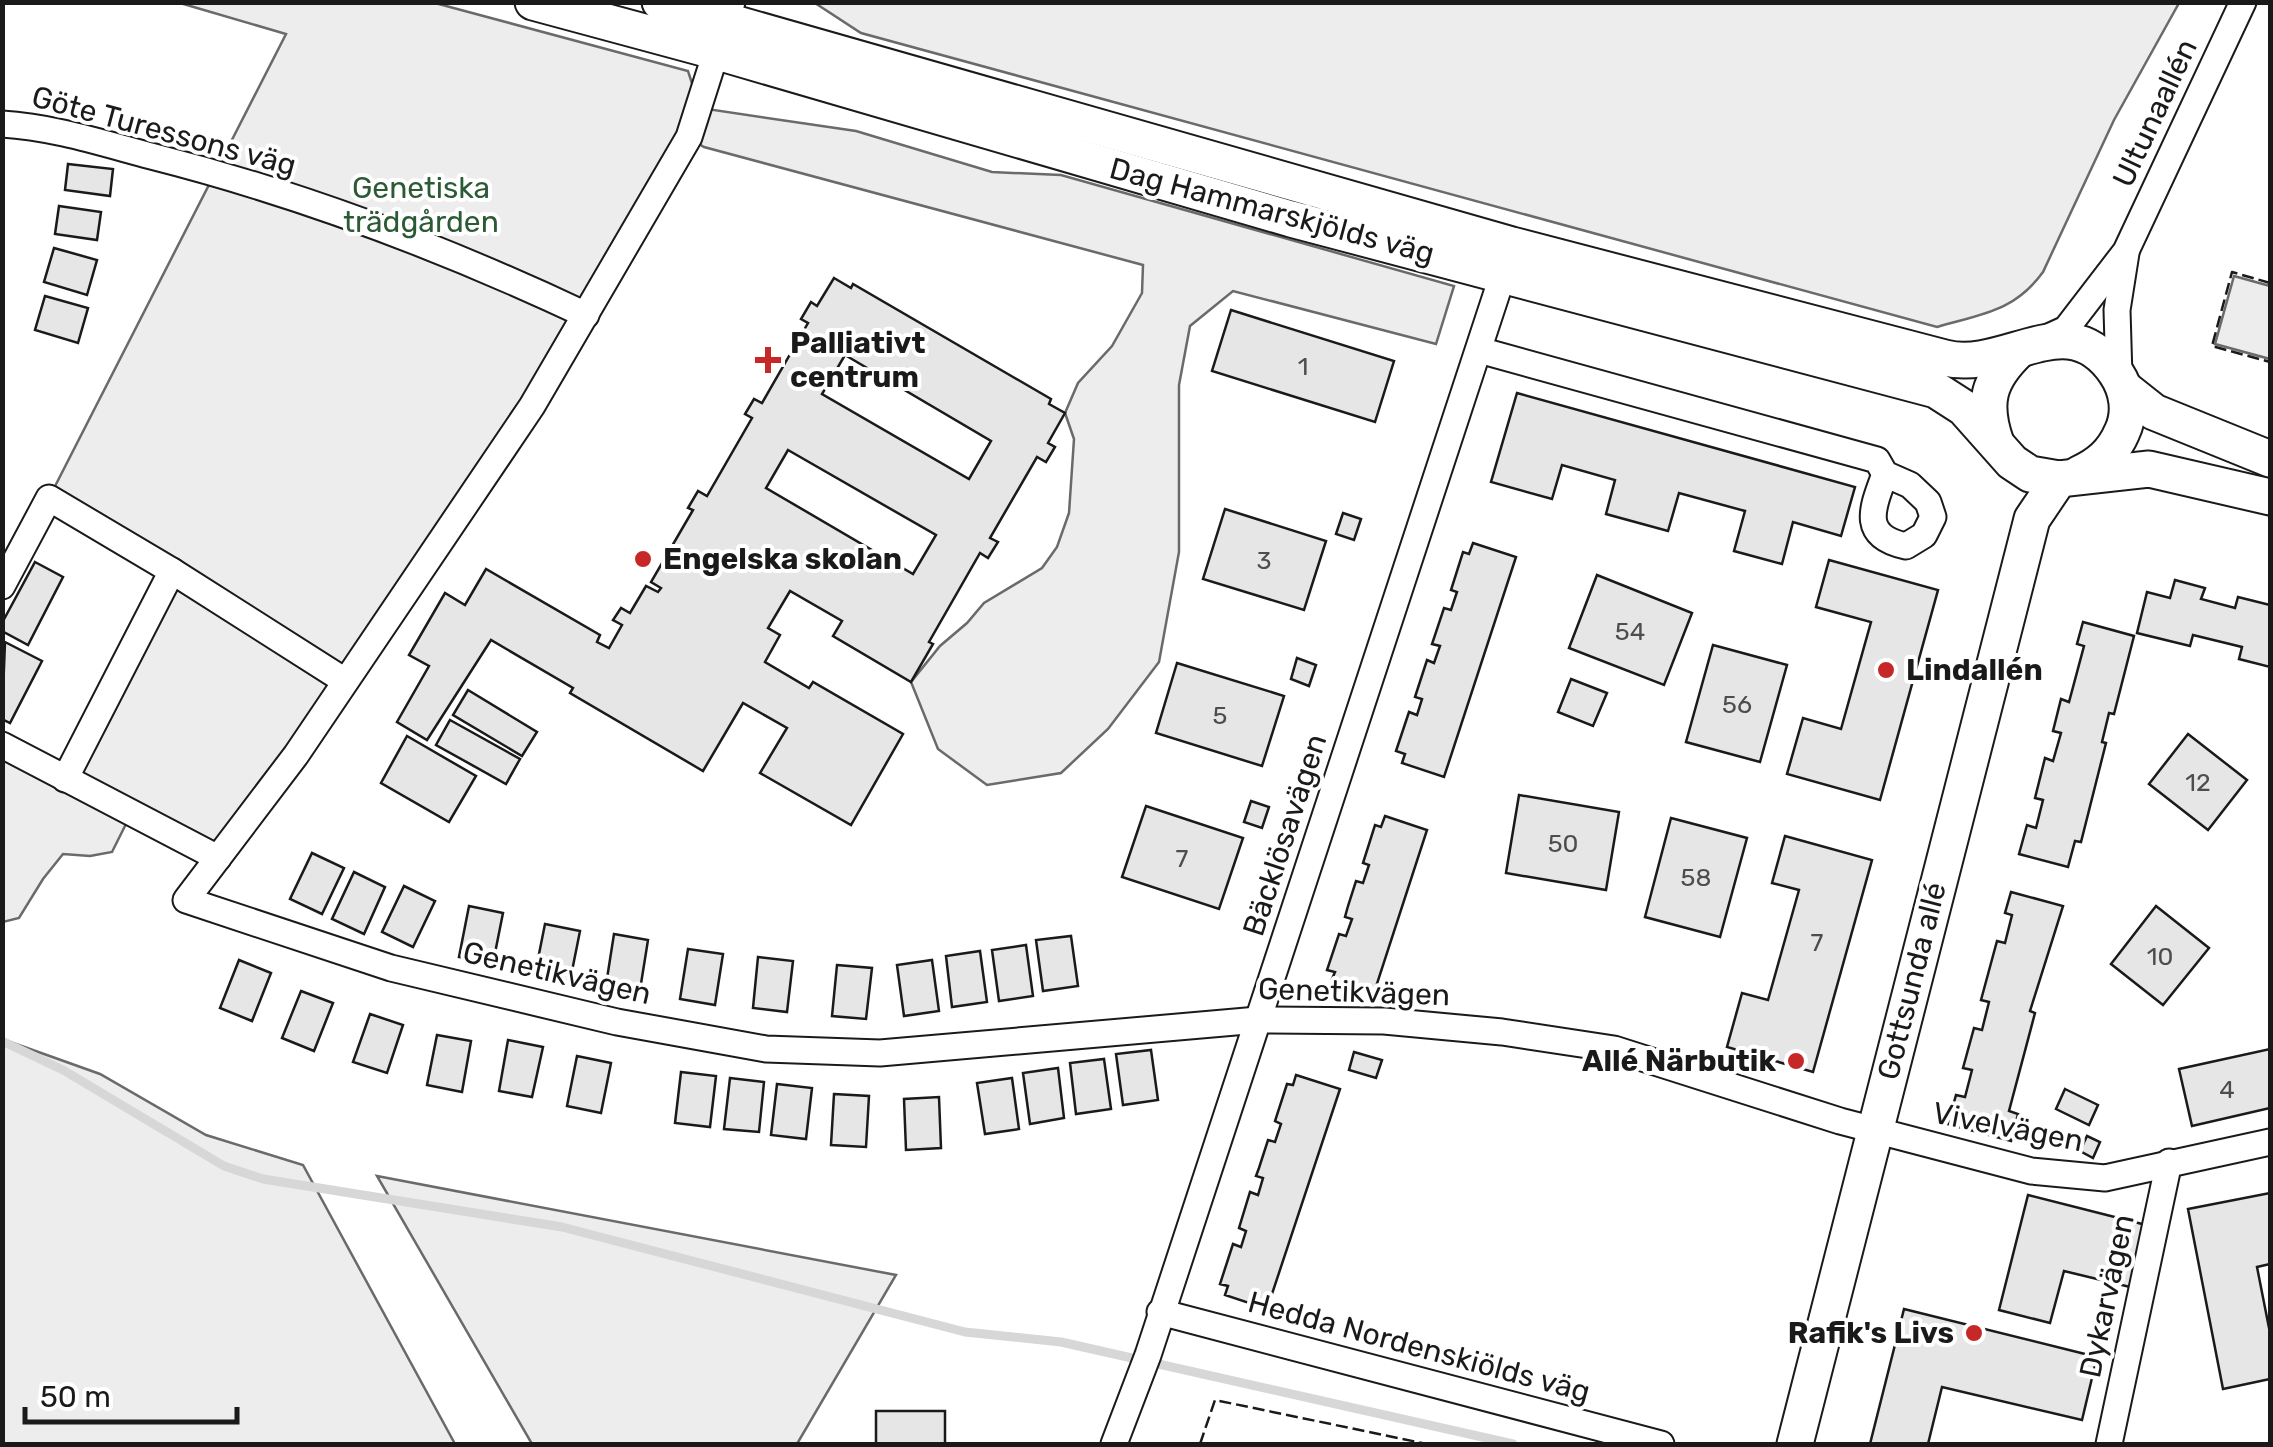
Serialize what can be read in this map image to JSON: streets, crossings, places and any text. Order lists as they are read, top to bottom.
{
  "streets": {
    "main road": ["Dag Hammarskjölds väg", "Gottsunda allé"],
    "street": [
      "Ultunaallén",
      "Göte Turessons väg",
      "Bäcklösavägen",
      "Genetikvägen",
      "Vivelvägen",
      "Dykarvägen",
      "Hedda Nordenskiölds väg"
    ]
  },
  "crossings": [
    ["Ultunaallén", "Dag Hammarskjölds väg"],
    ["Ultunaallén", "Gottsunda allé"],
    ["Göte Turessons väg", "Genetikvägen"],
    ["Dag Hammarskjölds väg", "Bäcklösavägen"],
    ["Dag Hammarskjölds väg", "Genetikvägen"],
    ["Dag Hammarskjölds väg", "Gottsunda allé"],
    ["Bäcklösavägen", "Genetikvägen"],
    ["Bäcklösavägen", "Hedda Nordenskiölds väg"],
    ["Genetikvägen", "Gottsunda allé"],
    ["Genetikvägen", "Vivelvägen"],
    ["Vivelvägen", "Dykarvägen"]
  ],
  "parks": ["Genetiska trädgården"],
  "places": {
    "health": ["Palliativt centrum"],
    "other": [
      "Engelska skolan",
      "Lindallén",
      "Allé Närbutik",
      "Rafik's Livs"
    ]
  },
  "house_numbers": [
    "1",
    "3",
    "54",
    "56",
    "5",
    "12",
    "50",
    "7",
    "58",
    "7",
    "10",
    "4"
  ],
  "scale_bar": "50 m"
}
